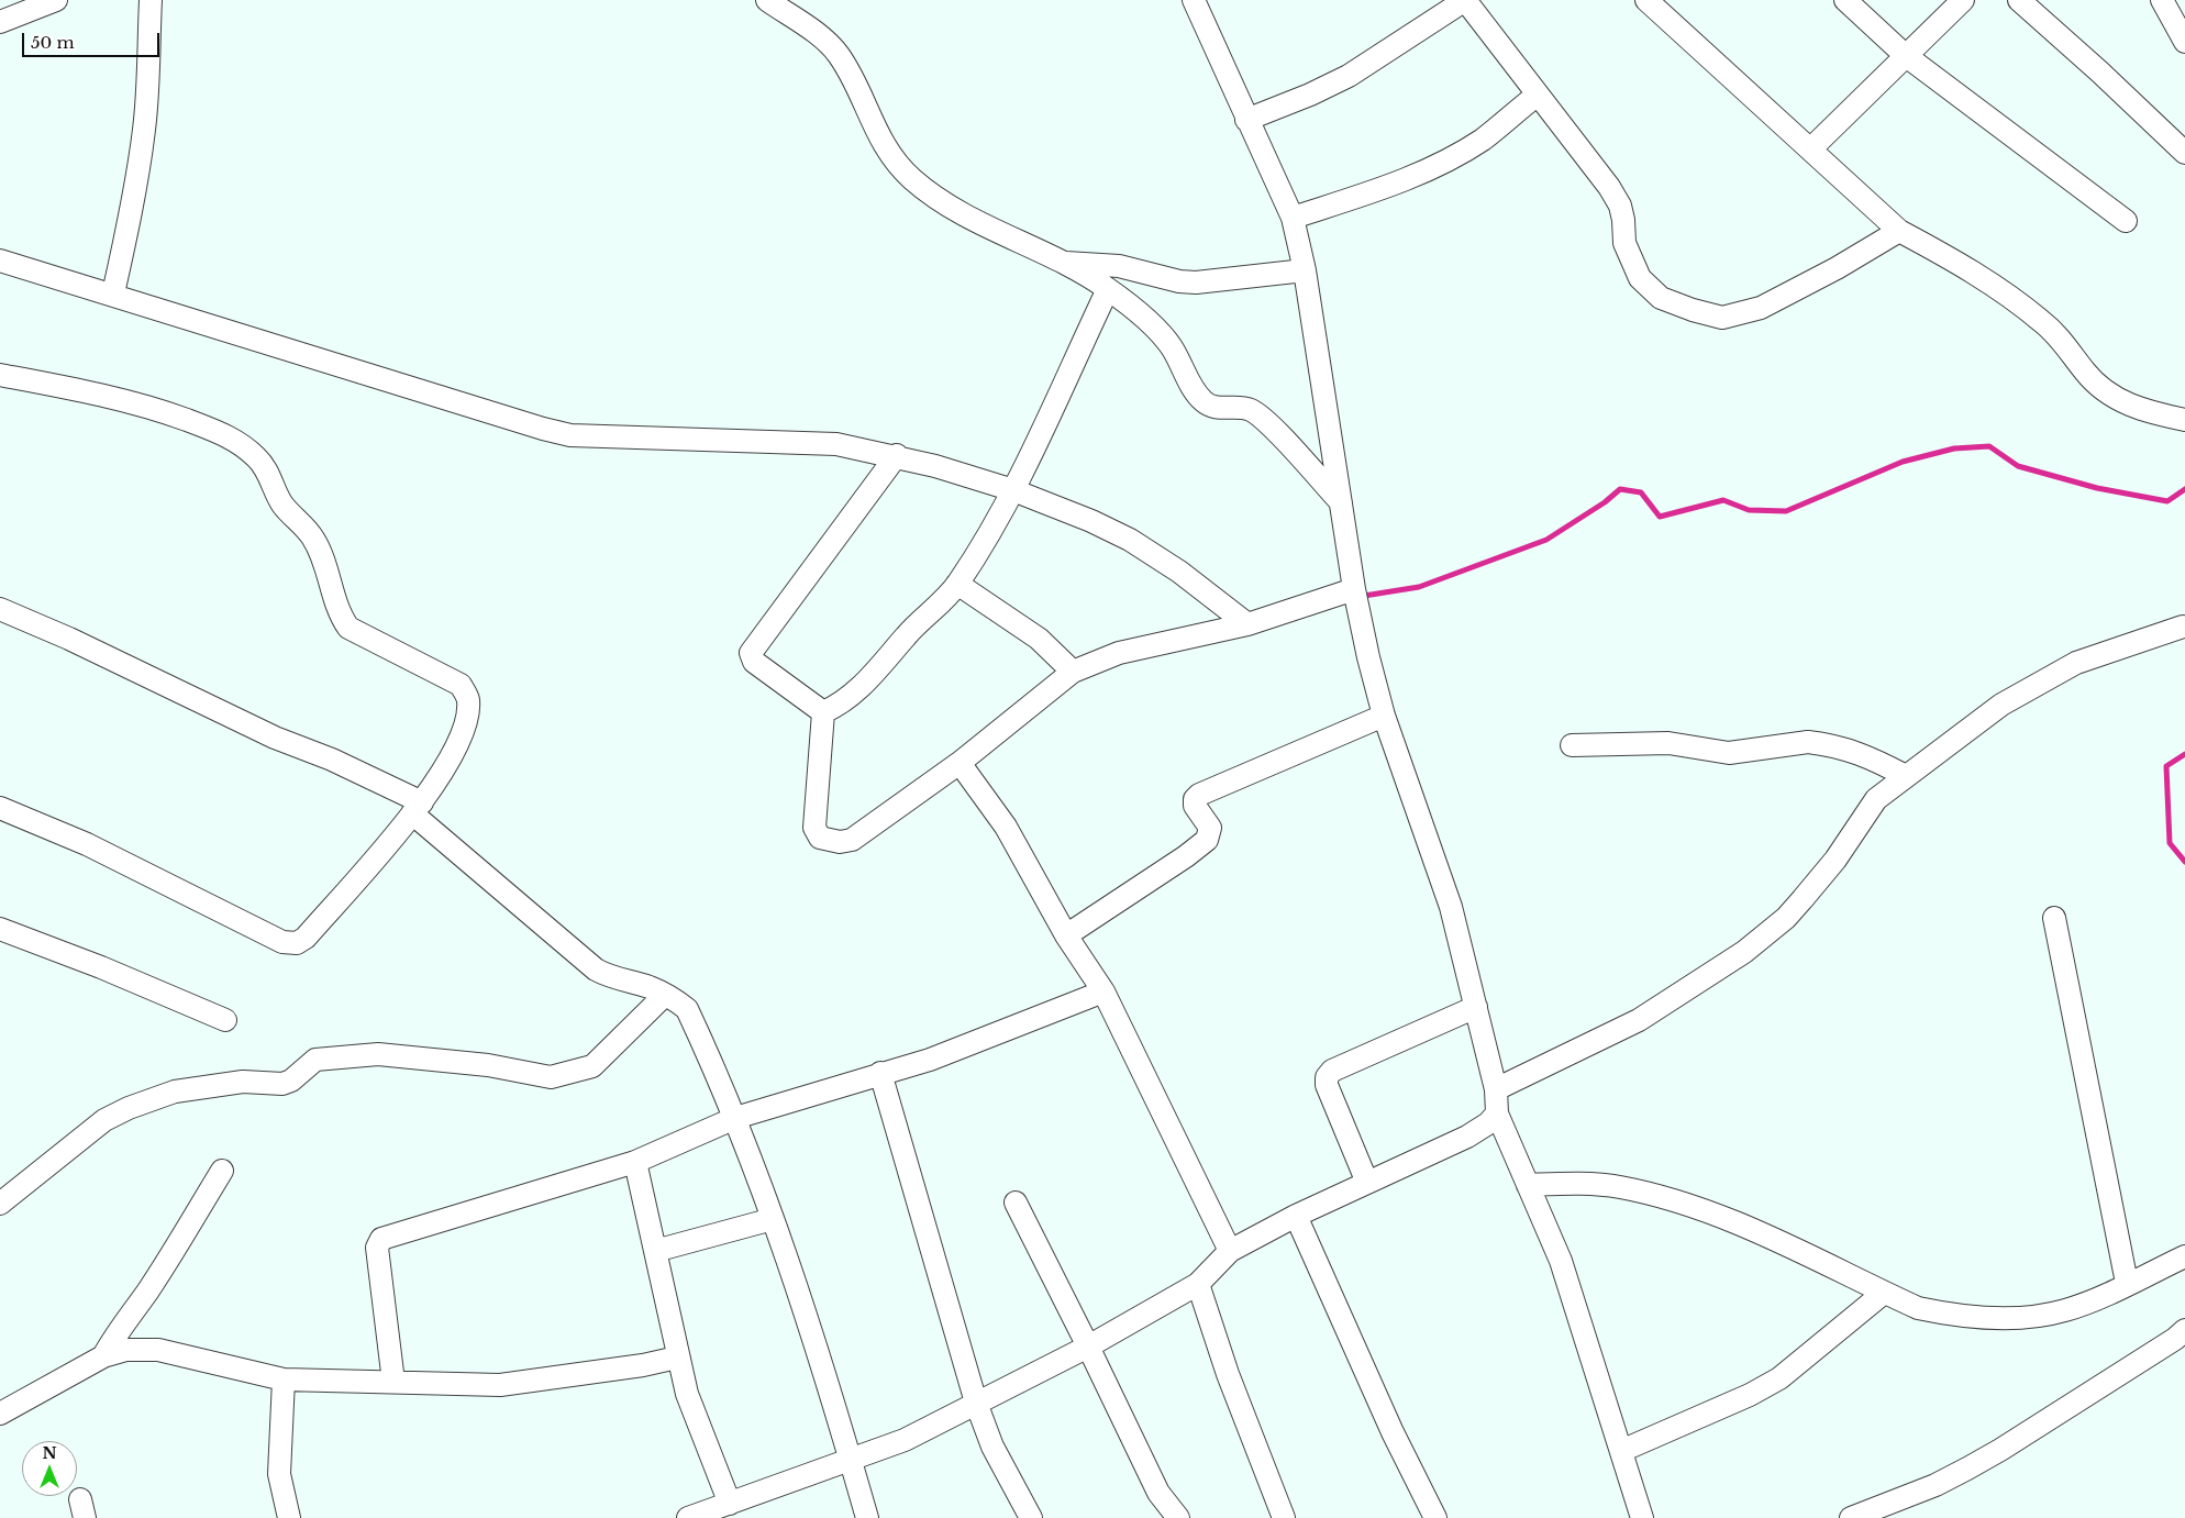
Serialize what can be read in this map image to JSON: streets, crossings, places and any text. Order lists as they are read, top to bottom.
{
  "scale_bar": "50 m",
  "north": "top"
}
